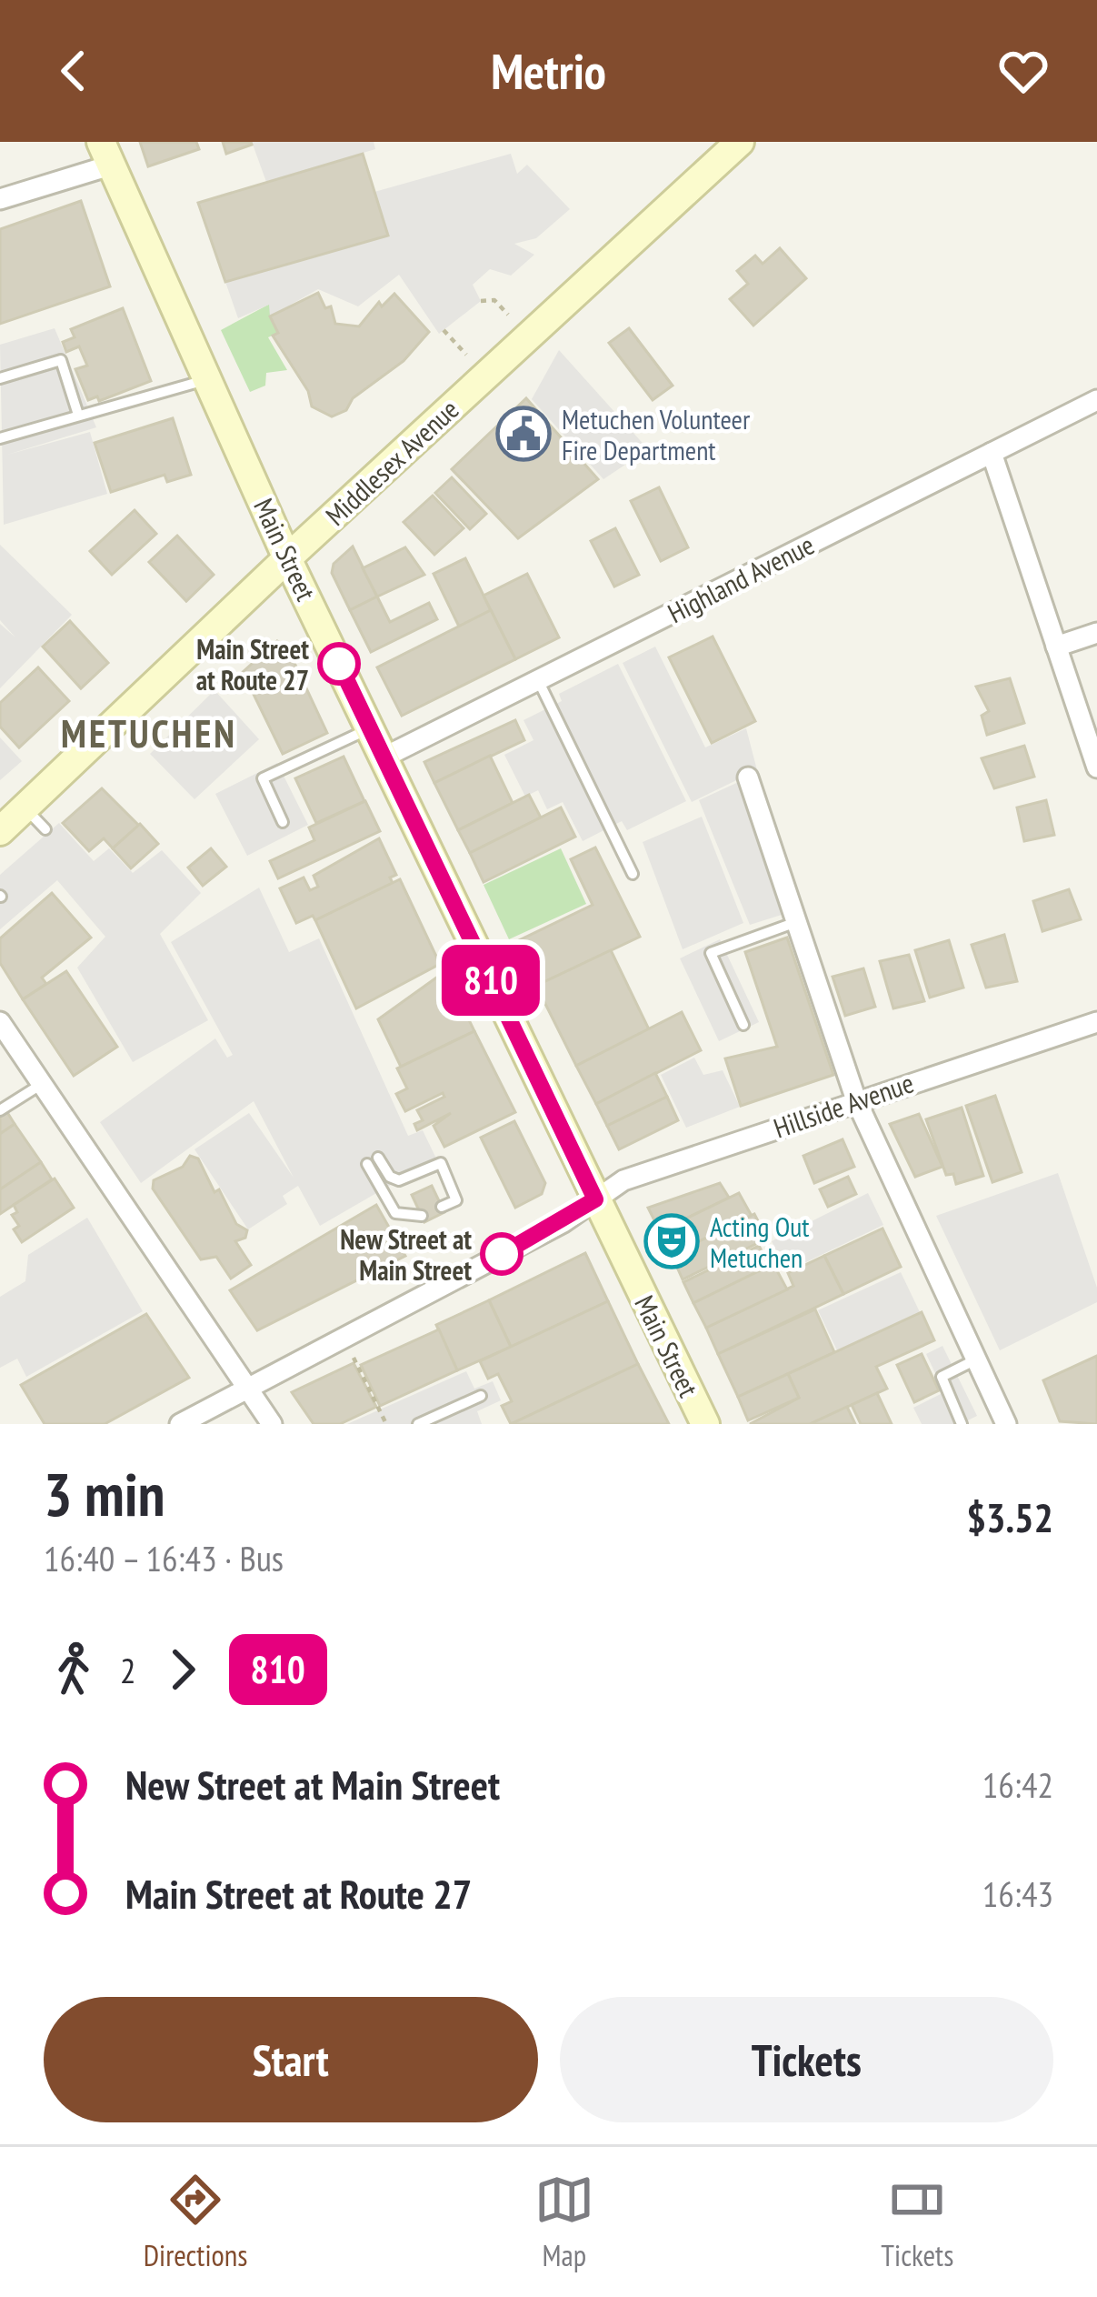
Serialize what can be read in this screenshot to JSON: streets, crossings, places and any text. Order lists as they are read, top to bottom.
{
  "streets": {
    "main road": ["Middlesex Avenue", "Main Street"],
    "street": ["Highland Avenue", "Hillside Avenue"]
  },
  "crossings": [
    ["Middlesex Avenue", "Main Street"],
    ["Main Street", "Highland Avenue"],
    ["Main Street", "Hillside Avenue"]
  ],
  "districts": ["METUCHEN"],
  "places": {
    "public building": ["Metuchen Volunteer Fire Department"],
    "other": ["Main Street at Route 27", "New Street at Main Street"],
    "theatre": ["Acting Out Metuchen"]
  },
  "lines": ["bus line 810"],
  "page": {
    "header": "Metrio",
    "on_map": "810",
    "heading": ["3 min", "16:40 – 16:43 · Bus", "$3.52"],
    "legs": ["2", "810"],
    "list": [
      {
        "name": "New Street at Main Street",
        "value": "16:42"
      },
      {
        "name": "Main Street at Route 27",
        "value": "16:43"
      }
    ],
    "buttons": ["Start", "Tickets"],
    "tabs": ["Directions", "Map", "Tickets"]
  }
}
